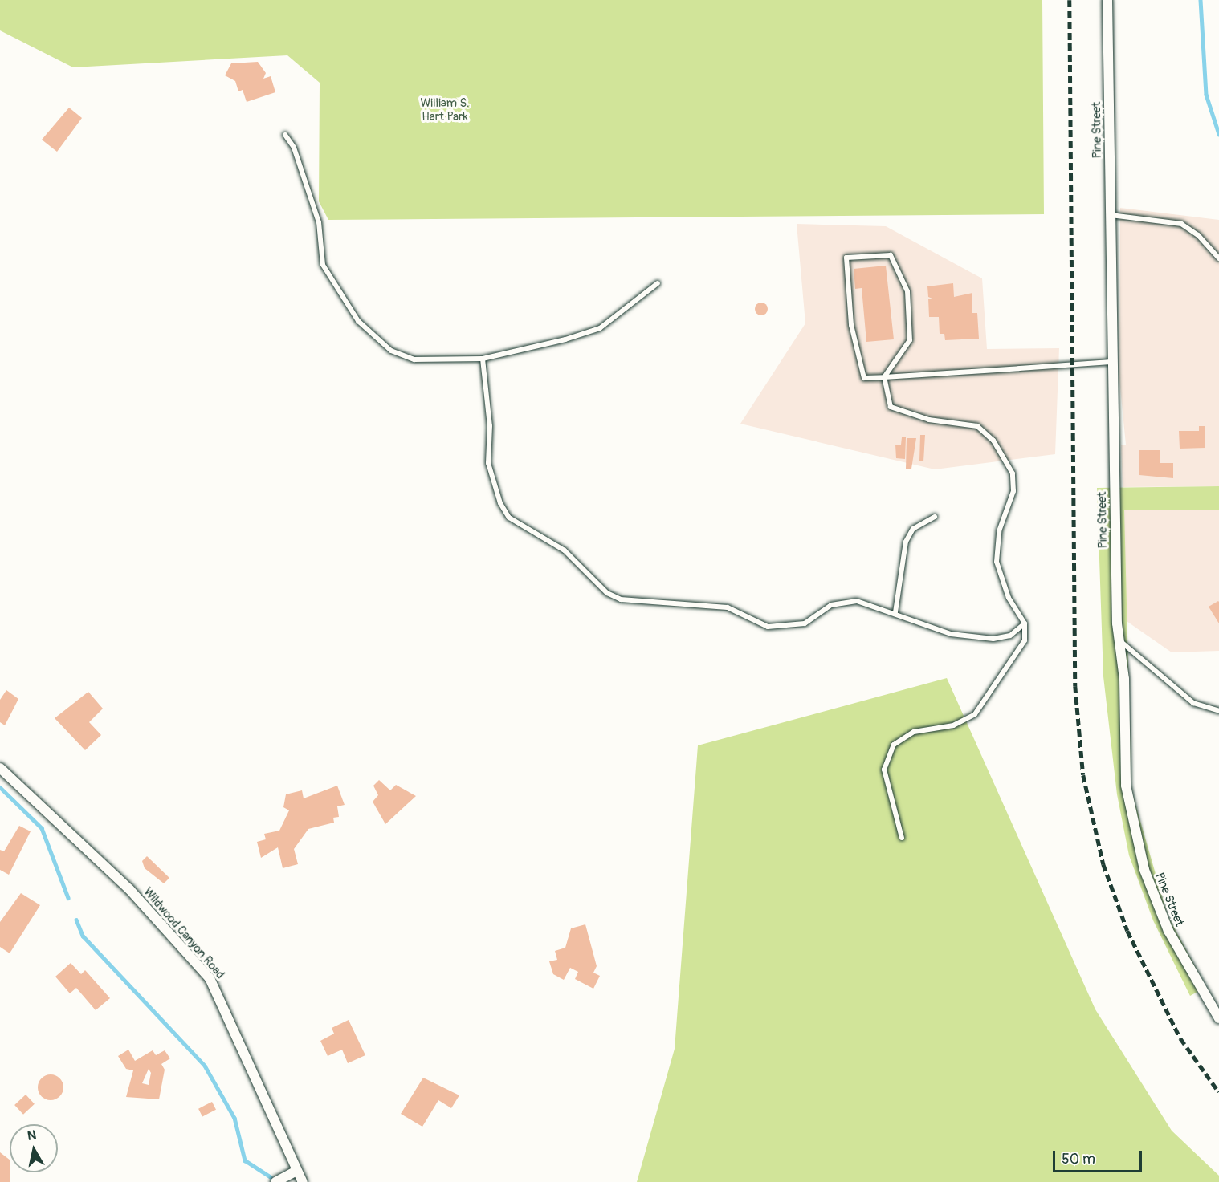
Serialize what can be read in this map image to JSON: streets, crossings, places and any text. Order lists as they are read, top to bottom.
{
  "streets": {
    "street": ["Pine Street", "Wildwood Canyon Road"]
  },
  "parks": ["William S. Hart Park"],
  "scale_bar": "50 m",
  "north": "top"
}
